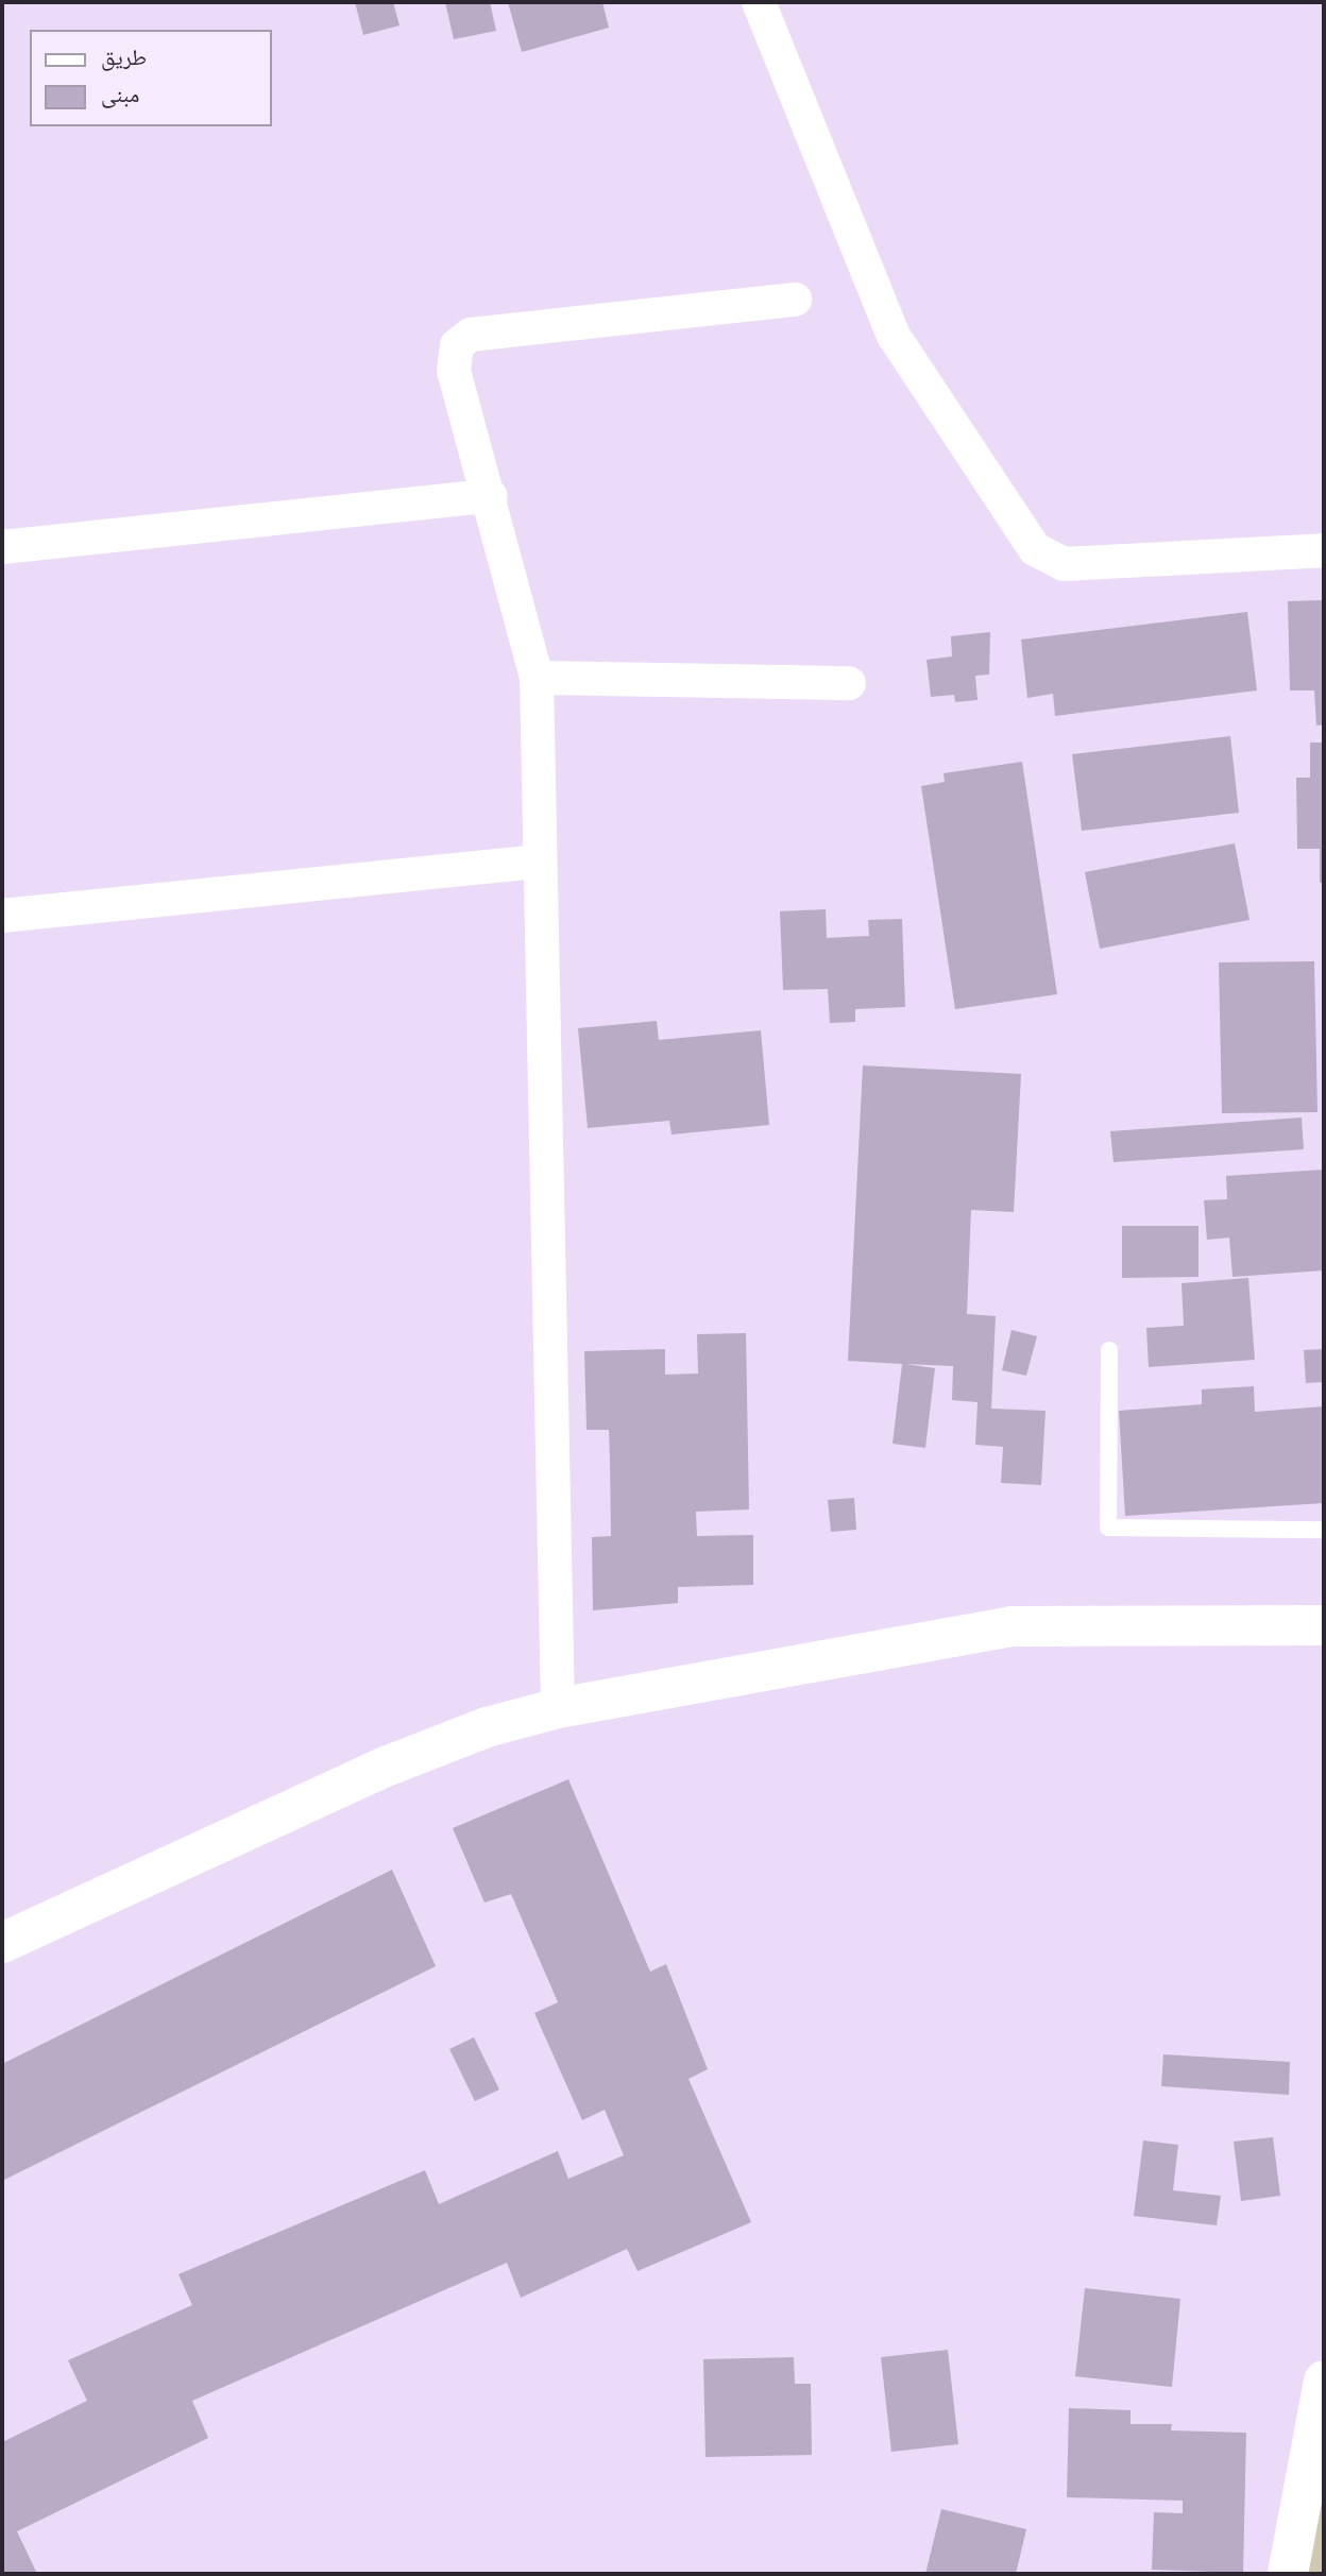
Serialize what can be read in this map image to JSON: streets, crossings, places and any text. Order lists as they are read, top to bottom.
{
  "legend": ["طريق", "مبنى"]
}
